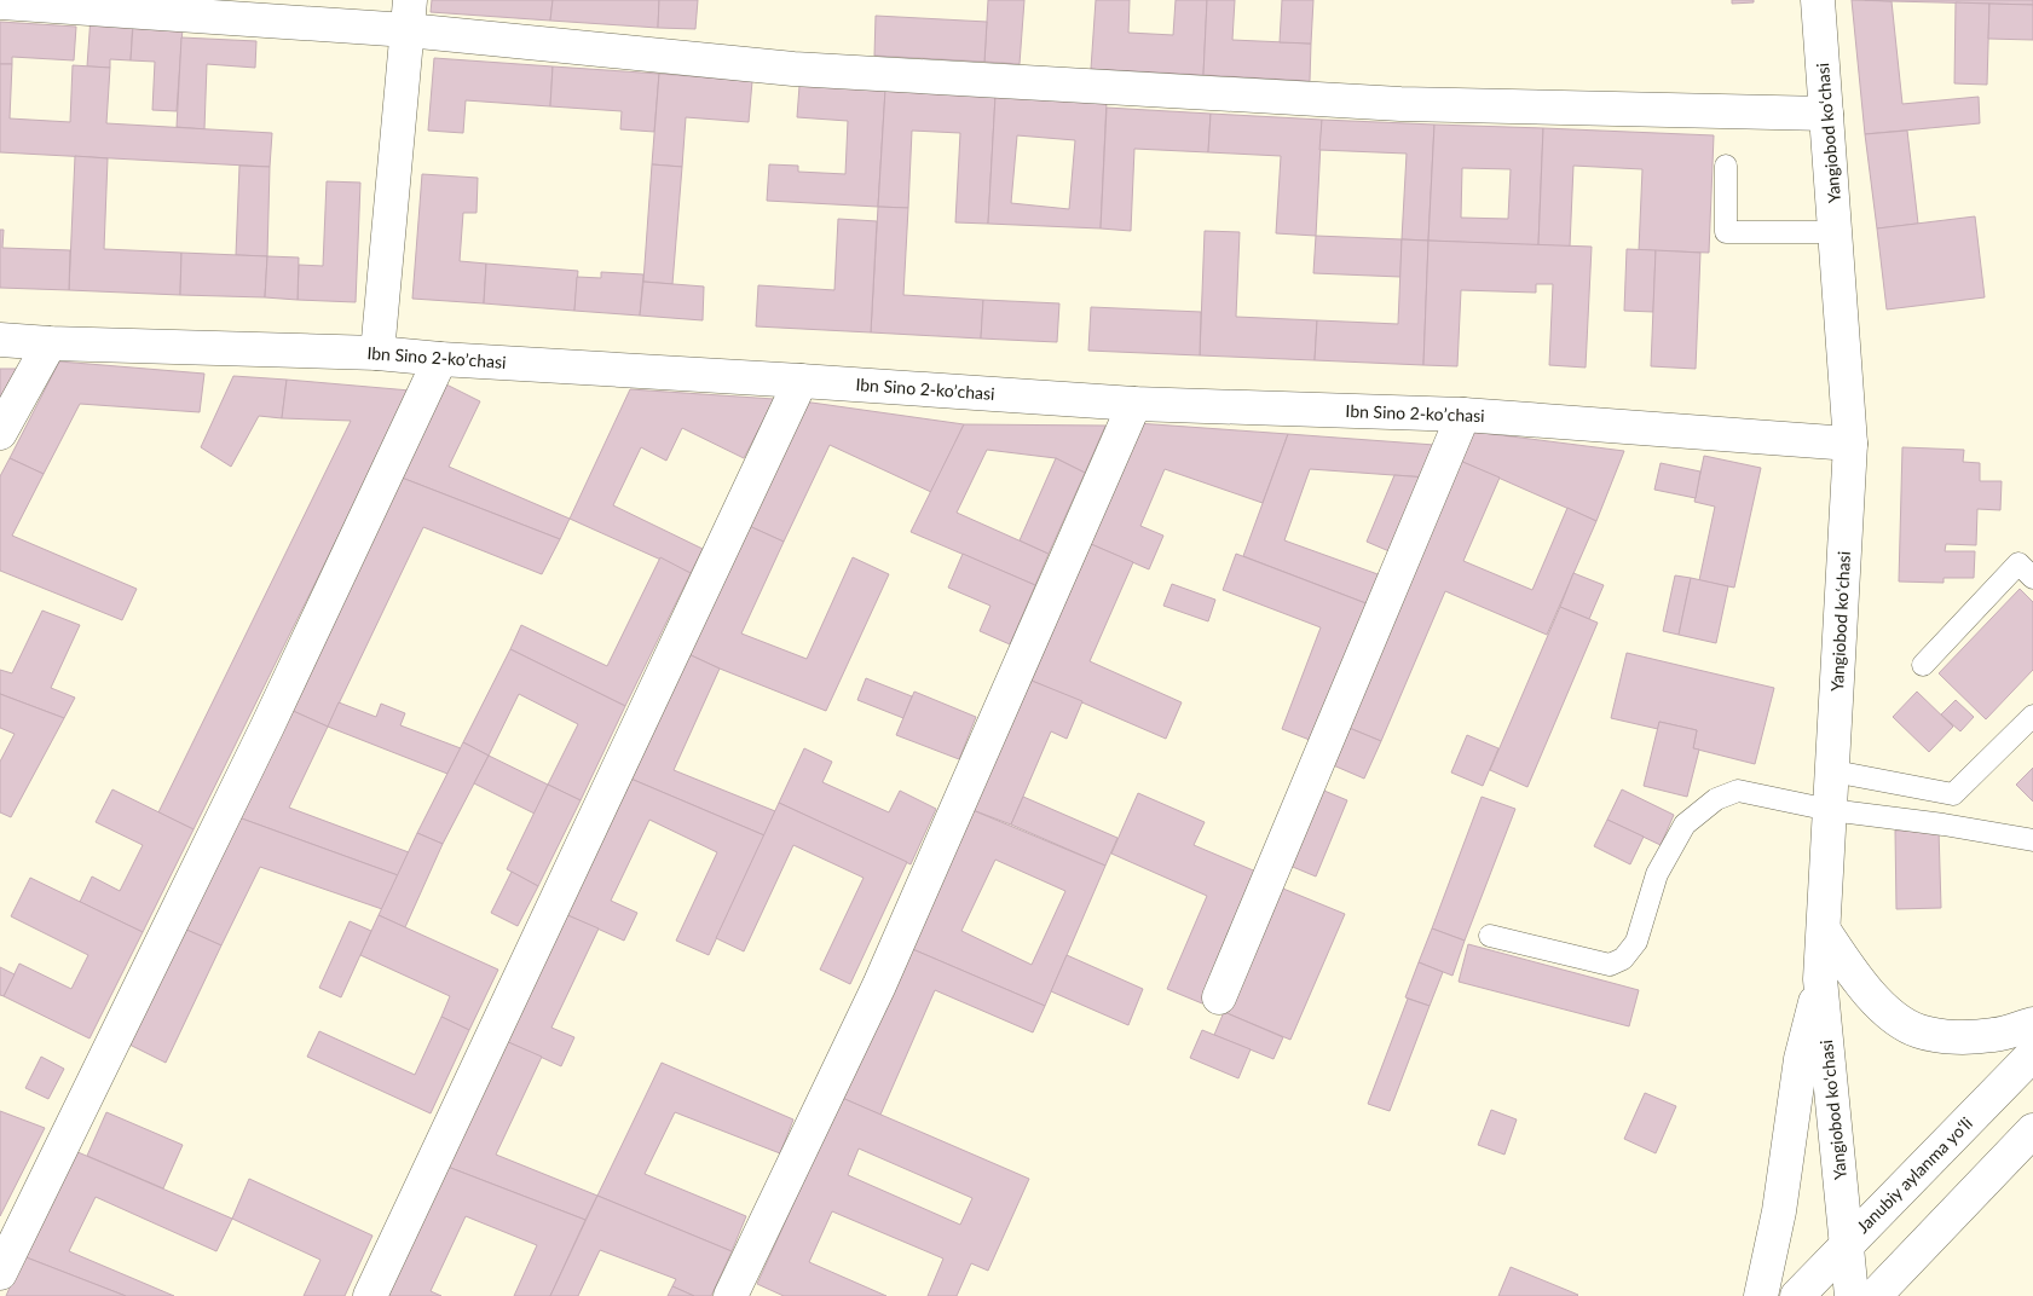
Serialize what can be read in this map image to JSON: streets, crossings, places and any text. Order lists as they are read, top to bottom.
{
  "streets": {
    "main road": ["Yangiobod koʻchasi", "Ibn Sino 2-koʼchasi", "Janubiy aylanma yoʻli"]
  },
  "crossings": [
    ["Yangiobod koʻchasi", "Ibn Sino 2-koʼchasi"],
    ["Yangiobod koʻchasi", "Janubiy aylanma yoʻli"]
  ]
}
